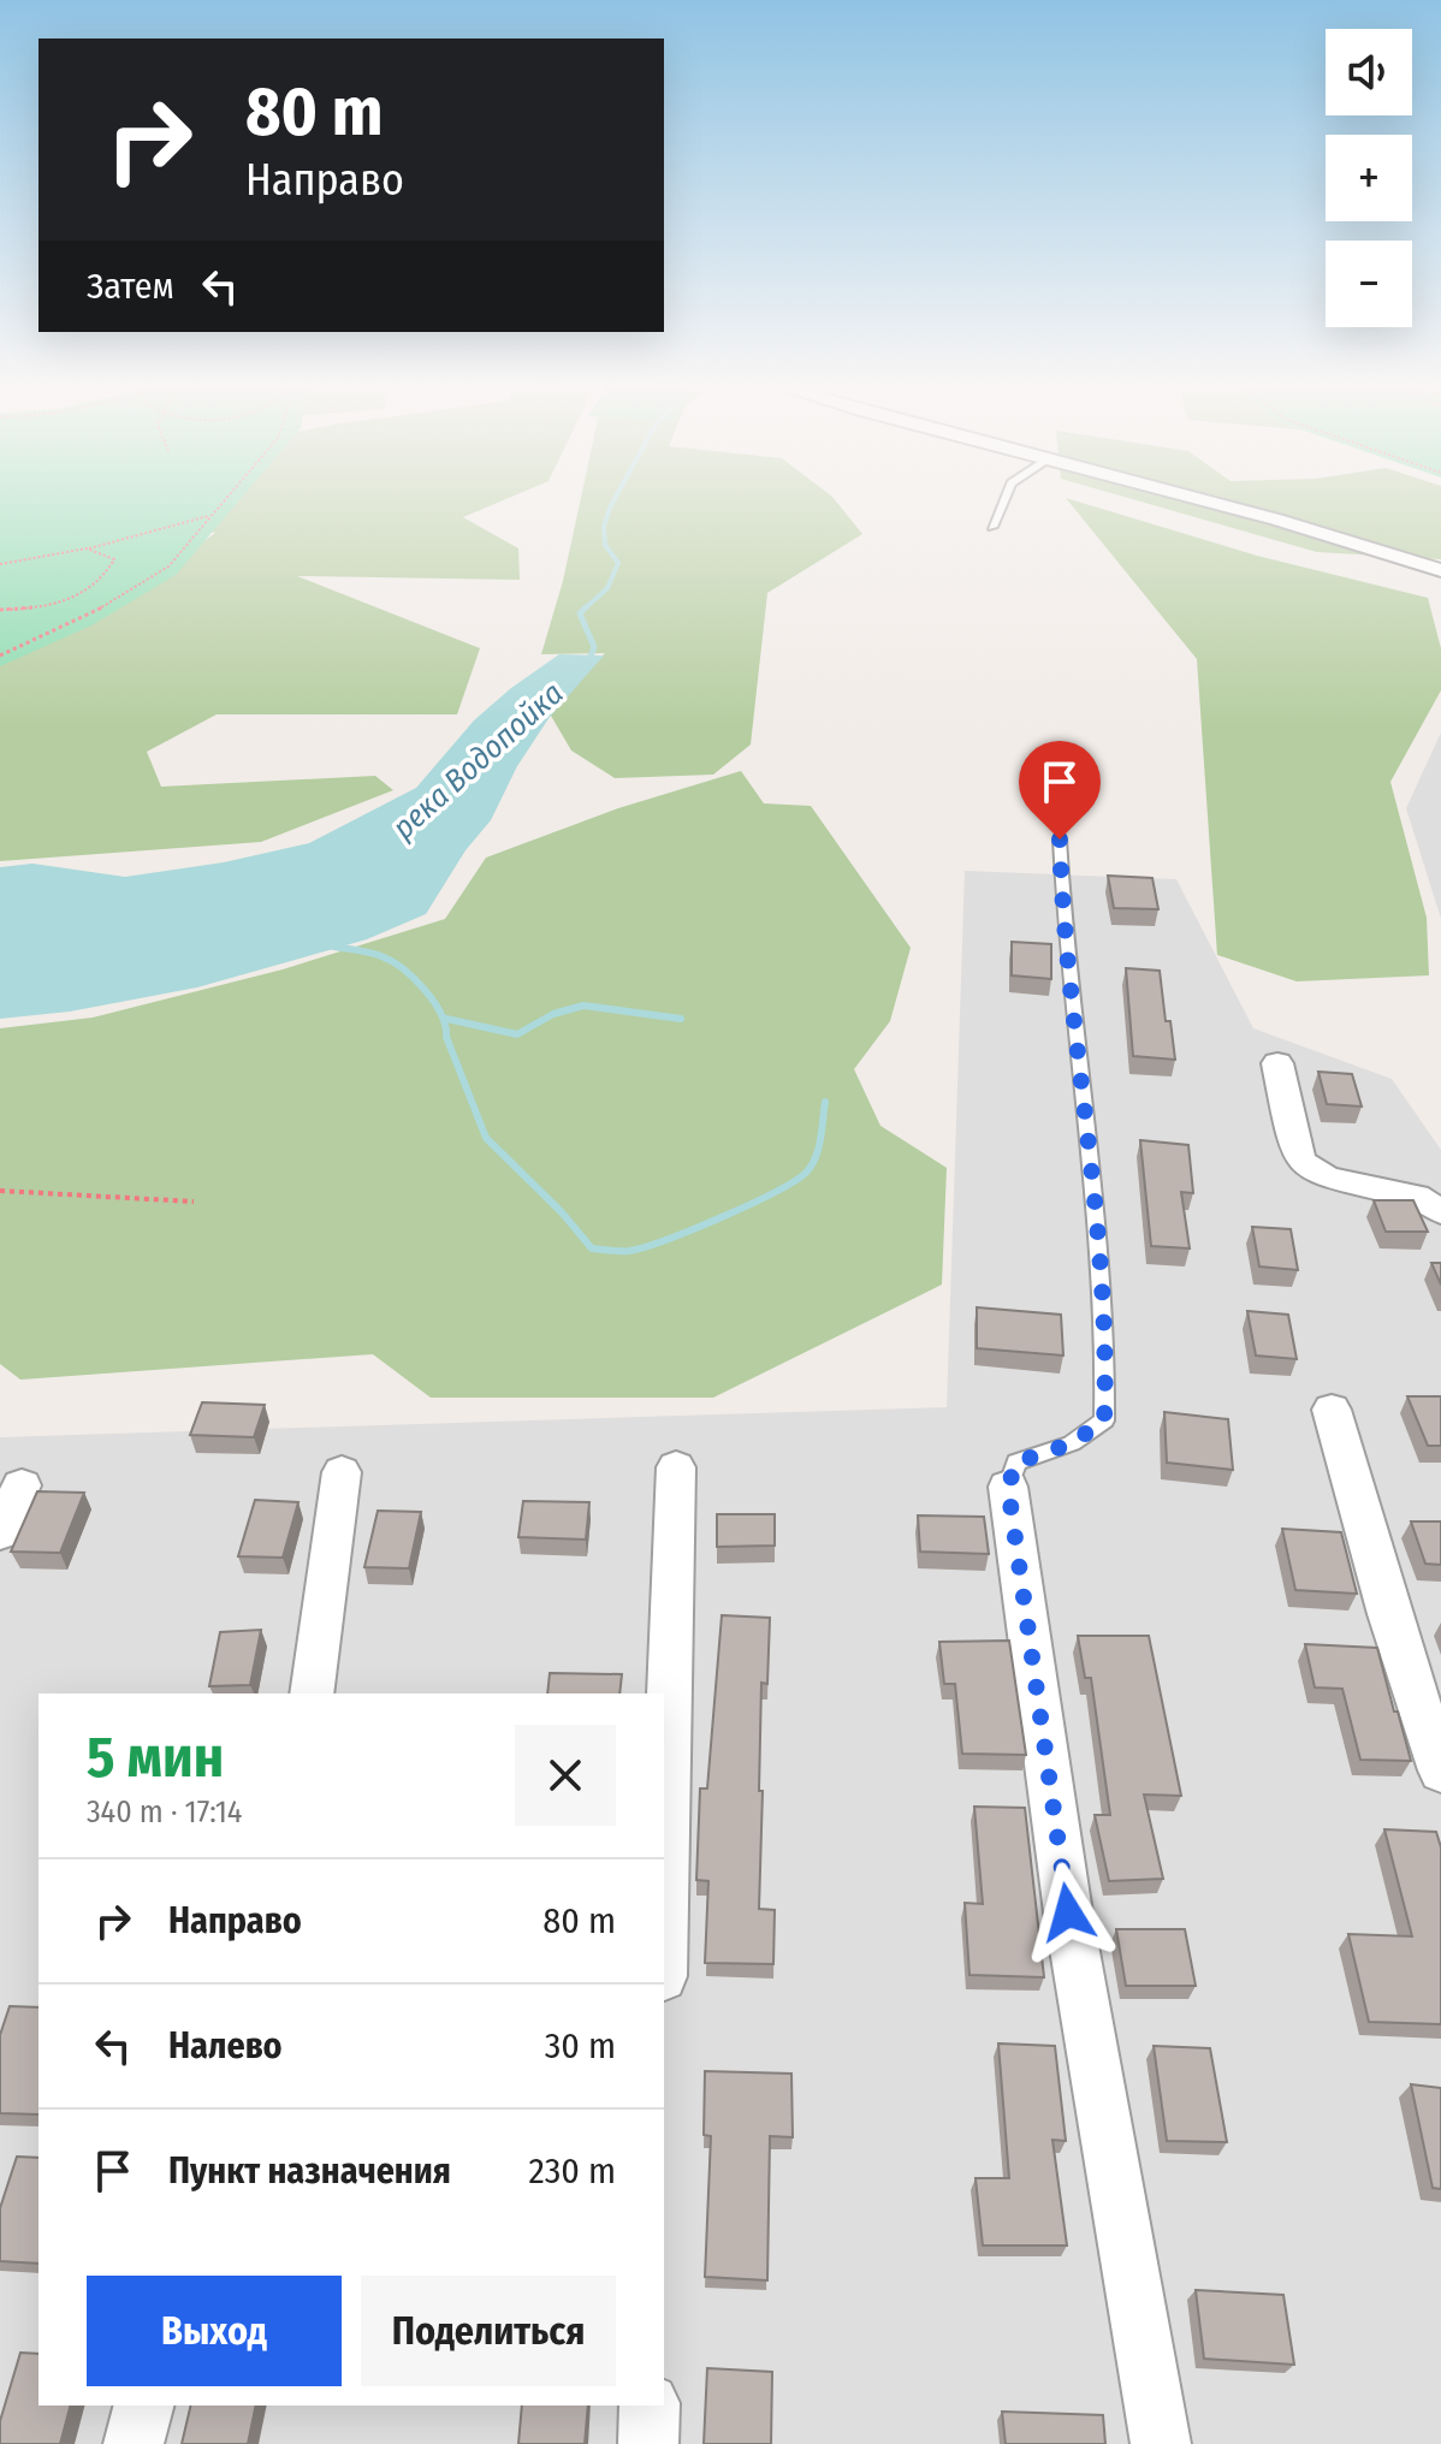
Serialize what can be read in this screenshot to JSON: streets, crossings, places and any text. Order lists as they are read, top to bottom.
{
  "water": ["река Водопойка"],
  "page": {
    "map_buttons": ["+", "−"],
    "turn": ["80 m", "Направо"],
    "then": "Затем",
    "heading": ["5 мин", "340 m · 17:14"],
    "list": [
      {
        "name": "Направо",
        "value": "80 m"
      },
      {
        "name": "Налево",
        "value": "30 m"
      },
      {
        "name": "Пункт назначения",
        "value": "230 m"
      }
    ],
    "buttons": ["Выход", "Поделиться"]
  }
}
